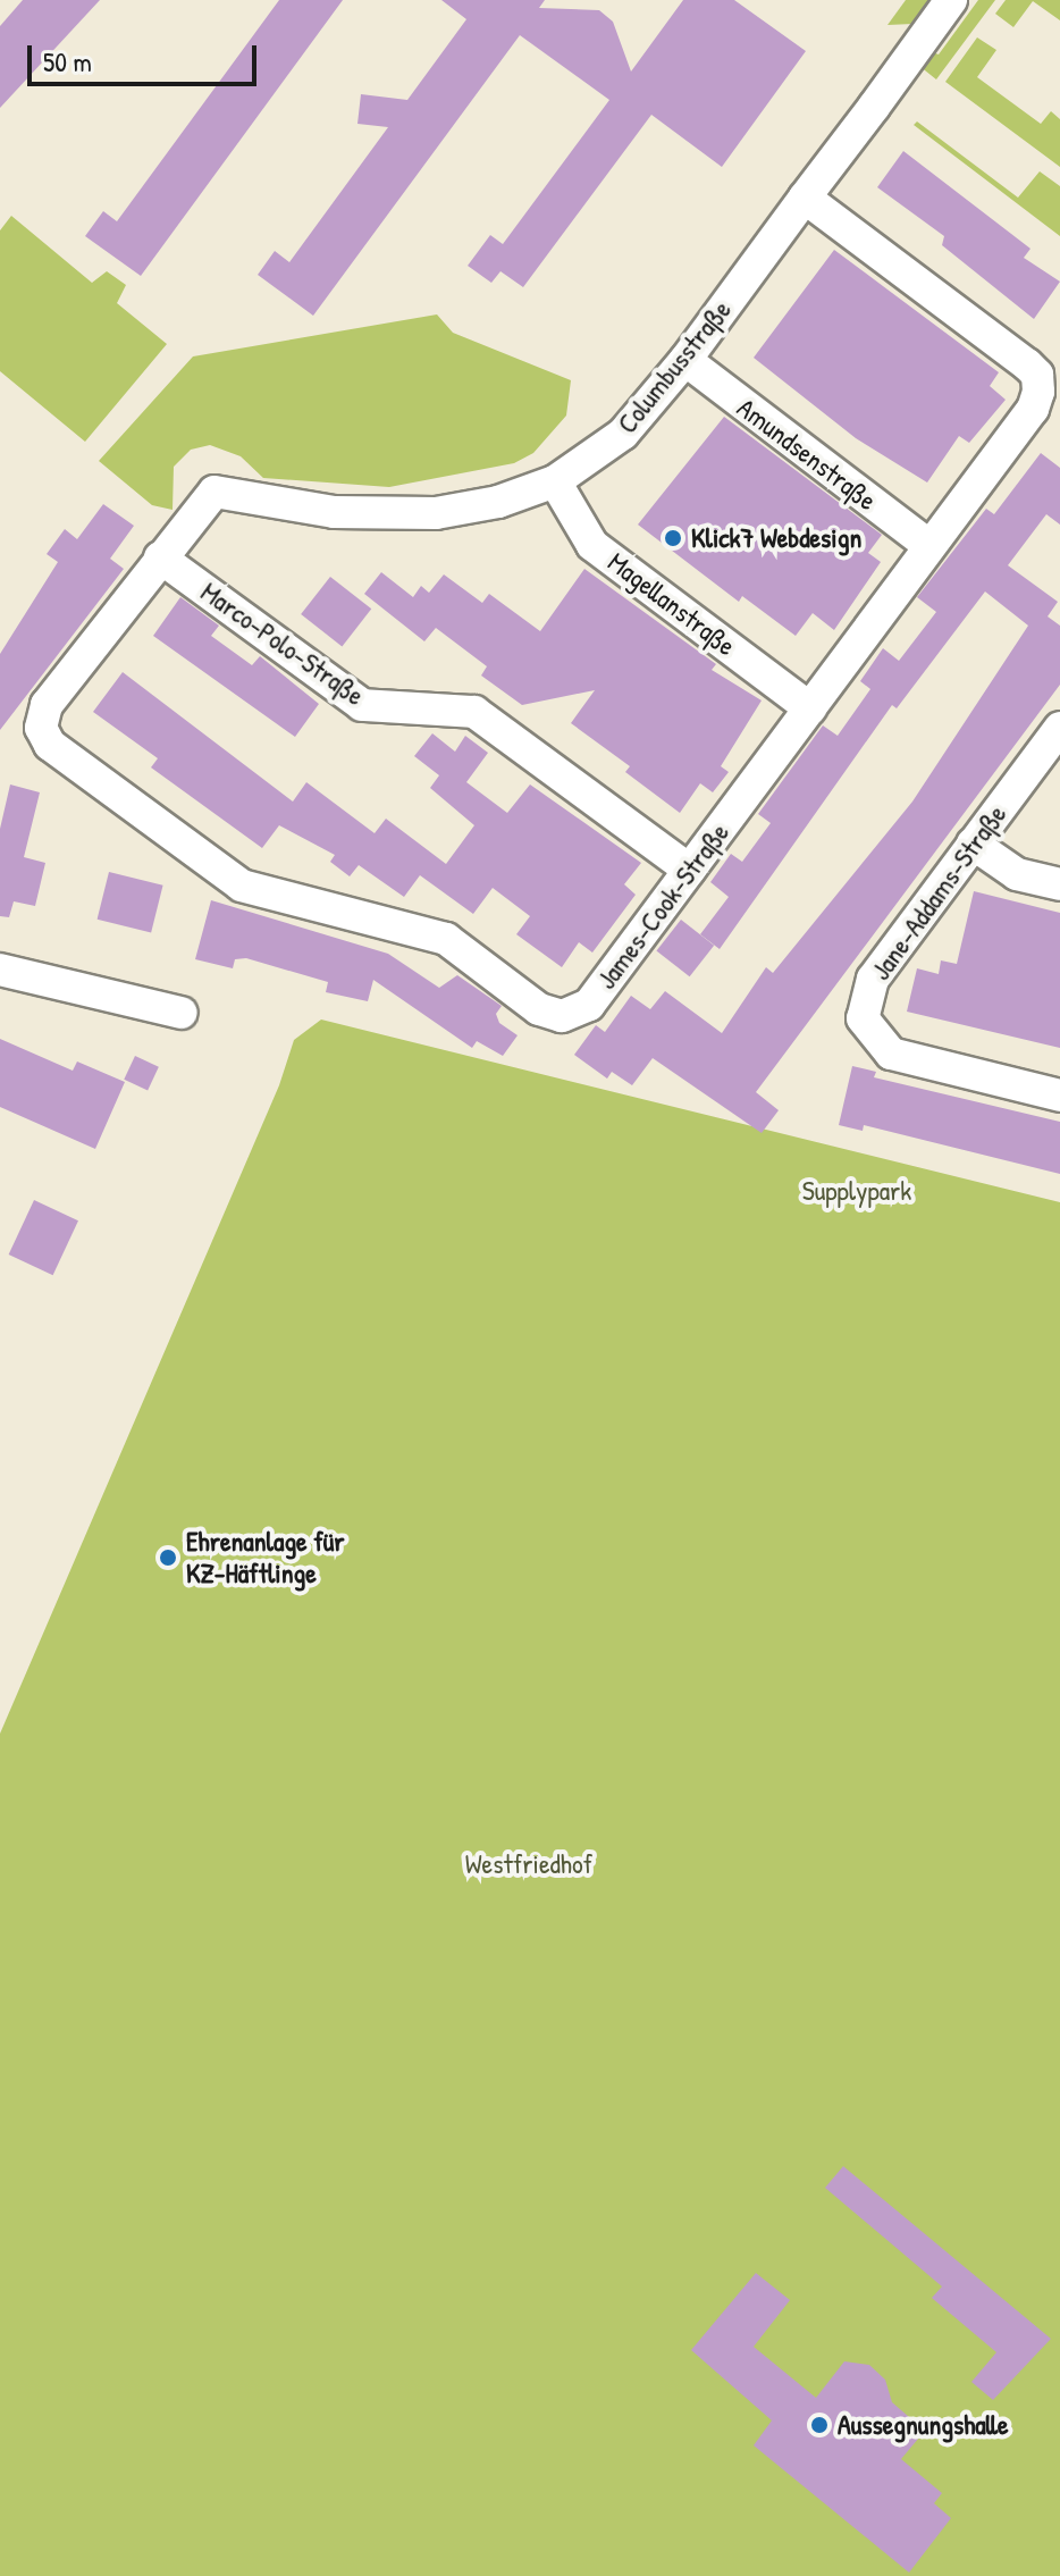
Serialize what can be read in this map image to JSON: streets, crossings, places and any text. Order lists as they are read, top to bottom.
{
  "streets": {
    "street": [
      "Columbusstraße",
      "Amundsenstraße",
      "Magellanstraße",
      "Marco-Polo-Straße",
      "Jane-Addams-Straße",
      "James-Cook-Straße"
    ]
  },
  "crossings": [
    ["Columbusstraße", "Amundsenstraße"],
    ["Columbusstraße", "Magellanstraße"],
    ["Columbusstraße", "James-Cook-Straße"],
    ["Amundsenstraße", "James-Cook-Straße"],
    ["Magellanstraße", "James-Cook-Straße"],
    ["Marco-Polo-Straße", "James-Cook-Straße"]
  ],
  "parks": ["Supplypark", "Westfriedhof"],
  "places": ["Klick7 Webdesign", "Ehrenanlage für KZ-Häftlinge", "Aussegnungshalle"],
  "scale_bar": "50 m"
}
